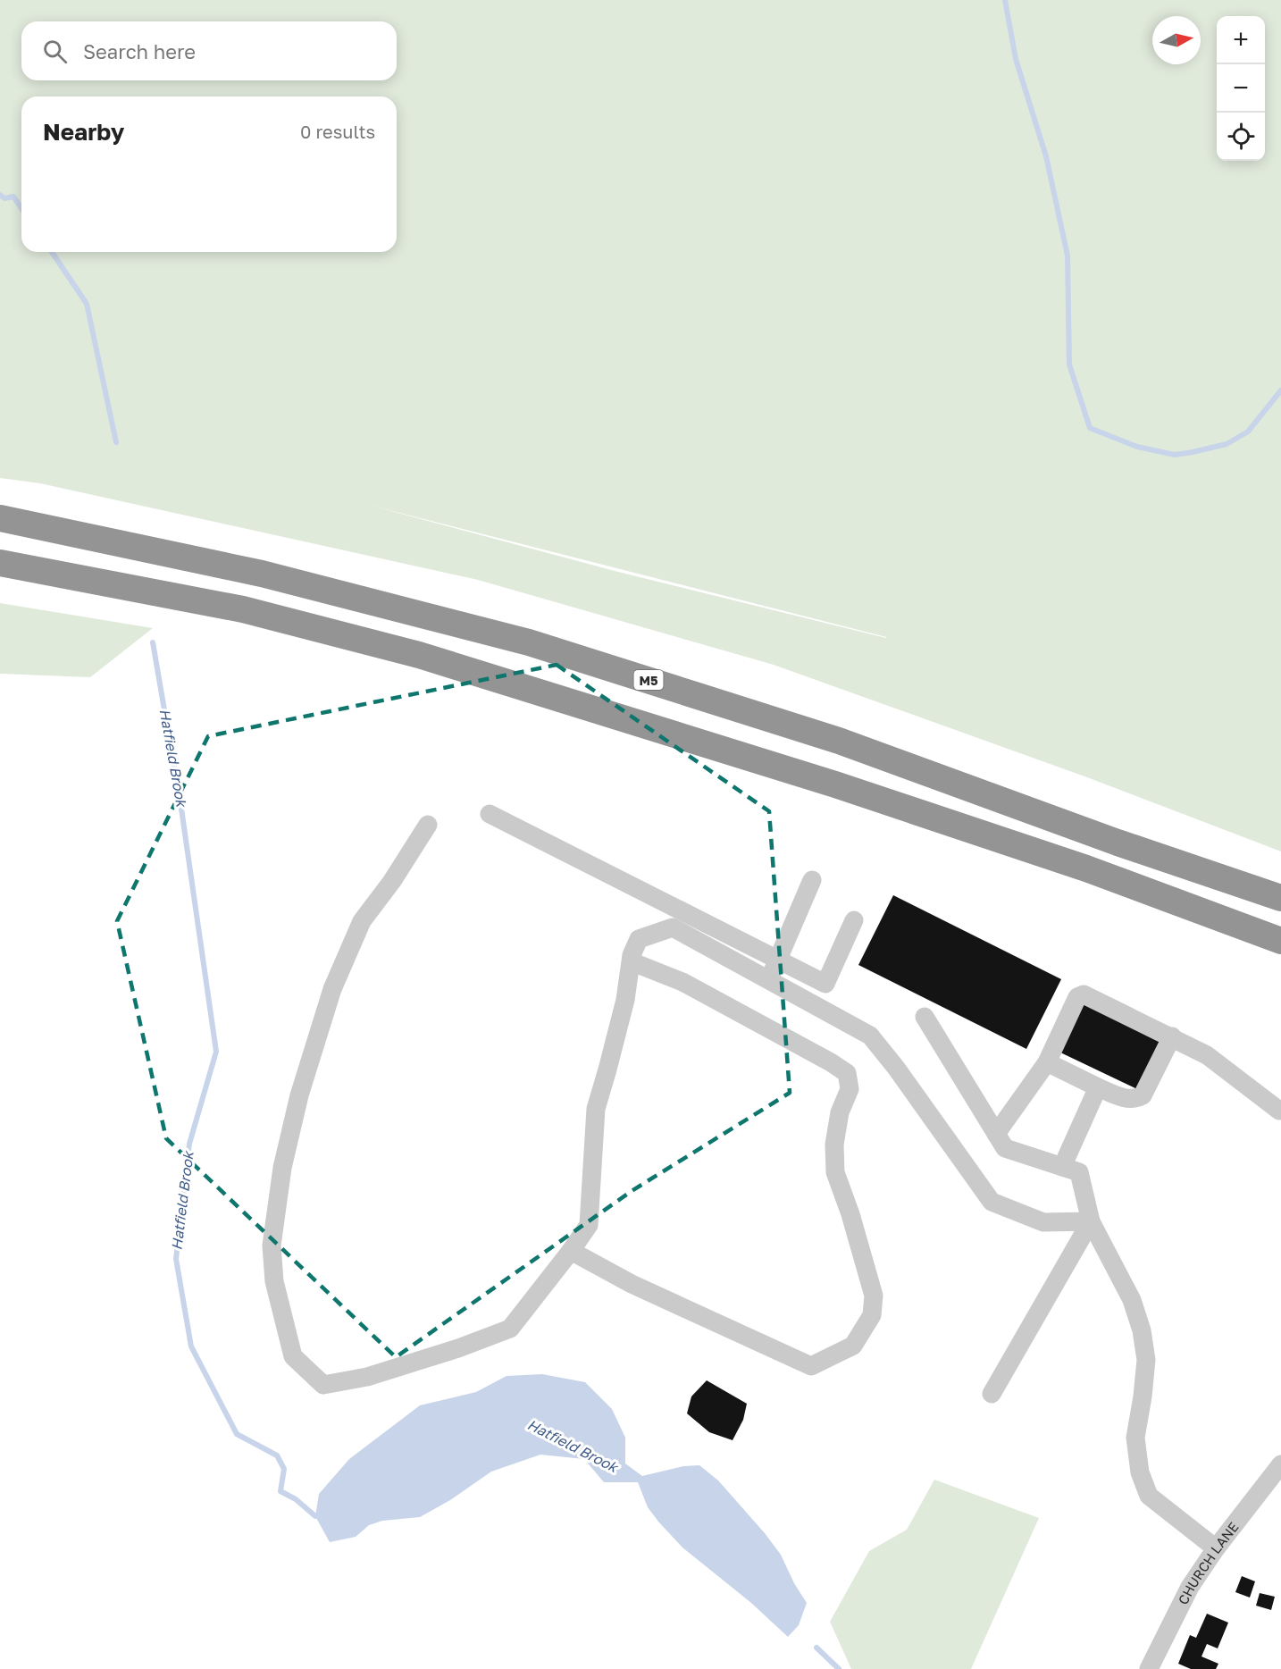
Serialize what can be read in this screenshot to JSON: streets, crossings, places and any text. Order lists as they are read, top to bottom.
{
  "streets": {
    "highway": ["M5"],
    "street": ["CHURCH LANE"]
  },
  "water": ["Hatfield Brook"],
  "north": "right",
  "page": {
    "map_buttons": ["+", "−"],
    "search": "Search here",
    "heading": ["Nearby", "0 results"]
  }
}
